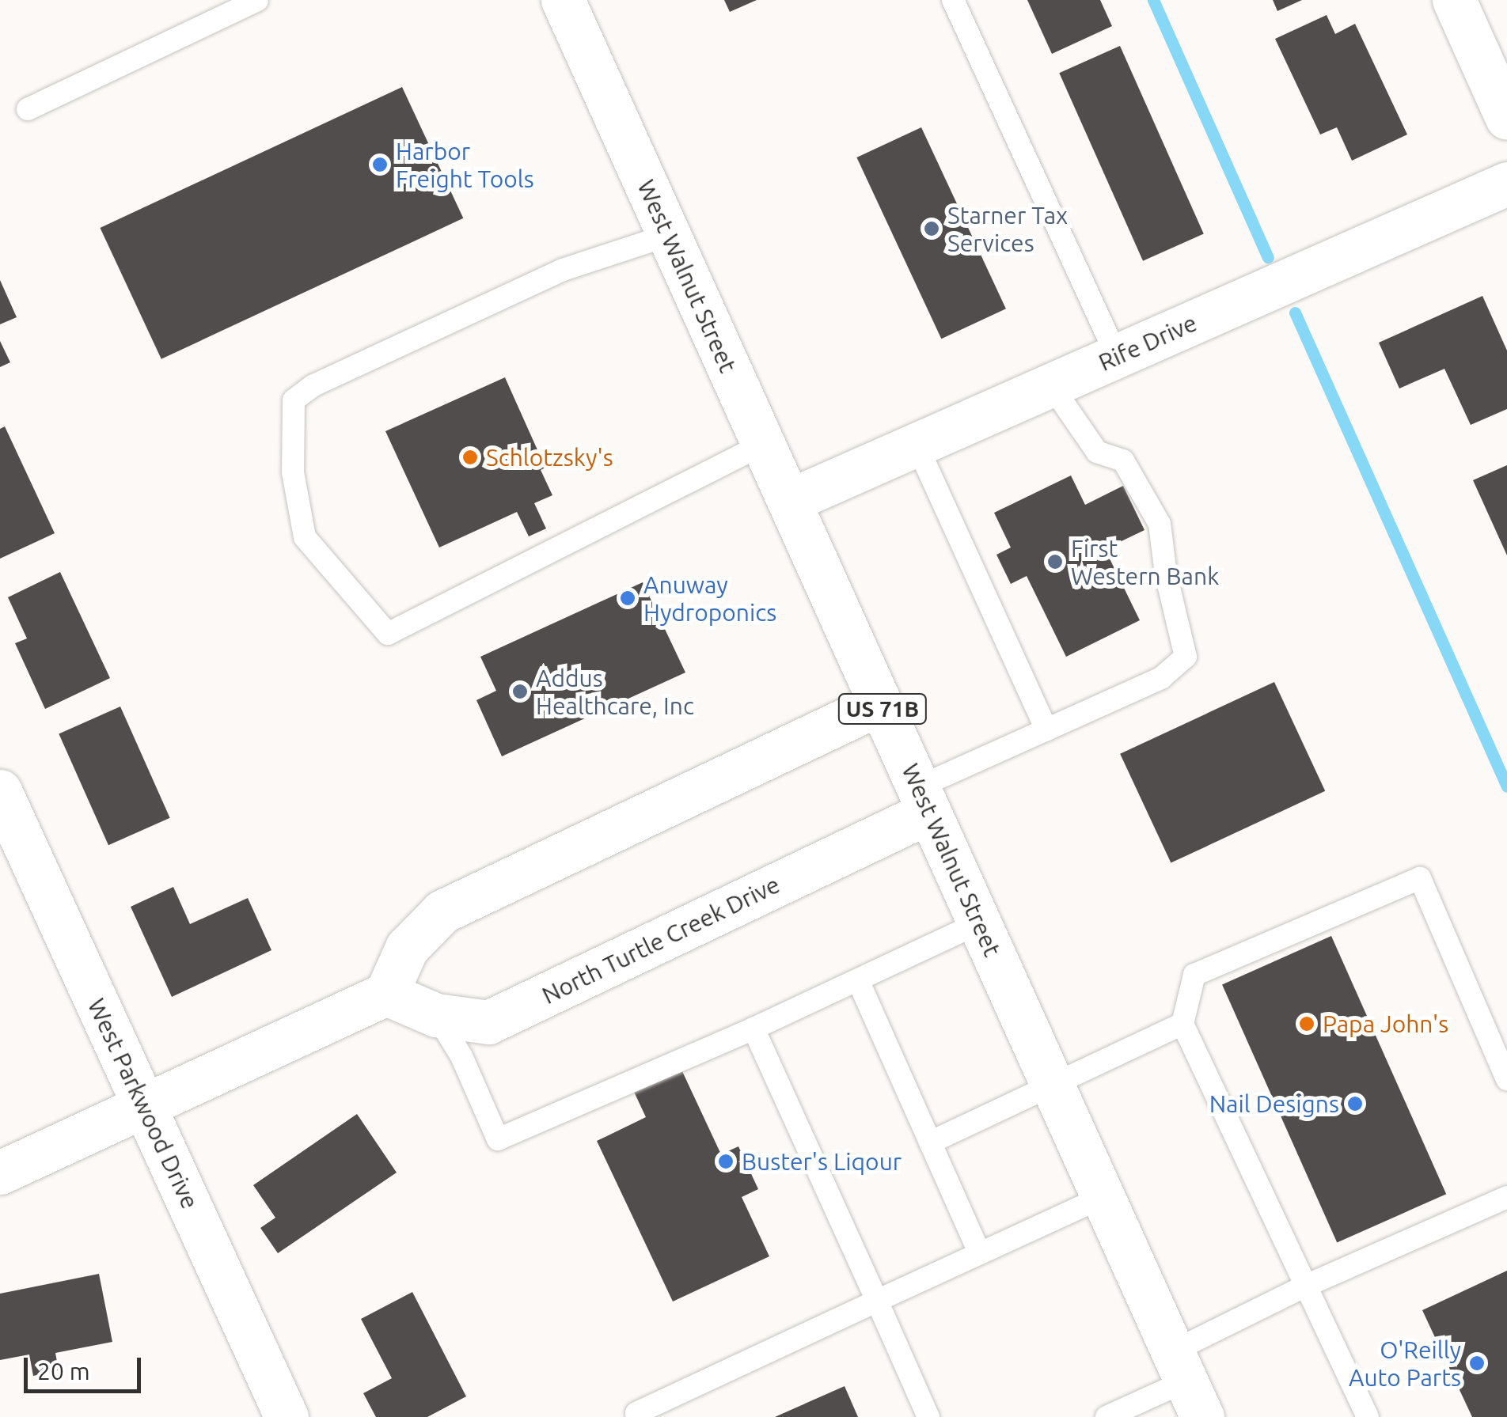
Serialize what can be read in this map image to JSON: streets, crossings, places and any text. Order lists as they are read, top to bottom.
{
  "streets": {
    "street": [
      "West Walnut Street",
      "Rife Drive",
      "US 71B",
      "North Turtle Creek Drive",
      "West Parkwood Drive"
    ]
  },
  "crossings": [
    ["West Walnut Street", "Rife Drive"],
    ["West Walnut Street", "North Turtle Creek Drive"]
  ],
  "places": [
    "Harbor Freight Tools",
    "Starner Tax Services",
    "Schlotzsky's",
    "First Western Bank",
    "Anuway Hydroponics",
    "Addus Healthcare, Inc",
    "Papa John's",
    "Nail Designs",
    "Buster's Liqour",
    "O'Reilly Auto Parts"
  ],
  "scale_bar": "20 m"
}
